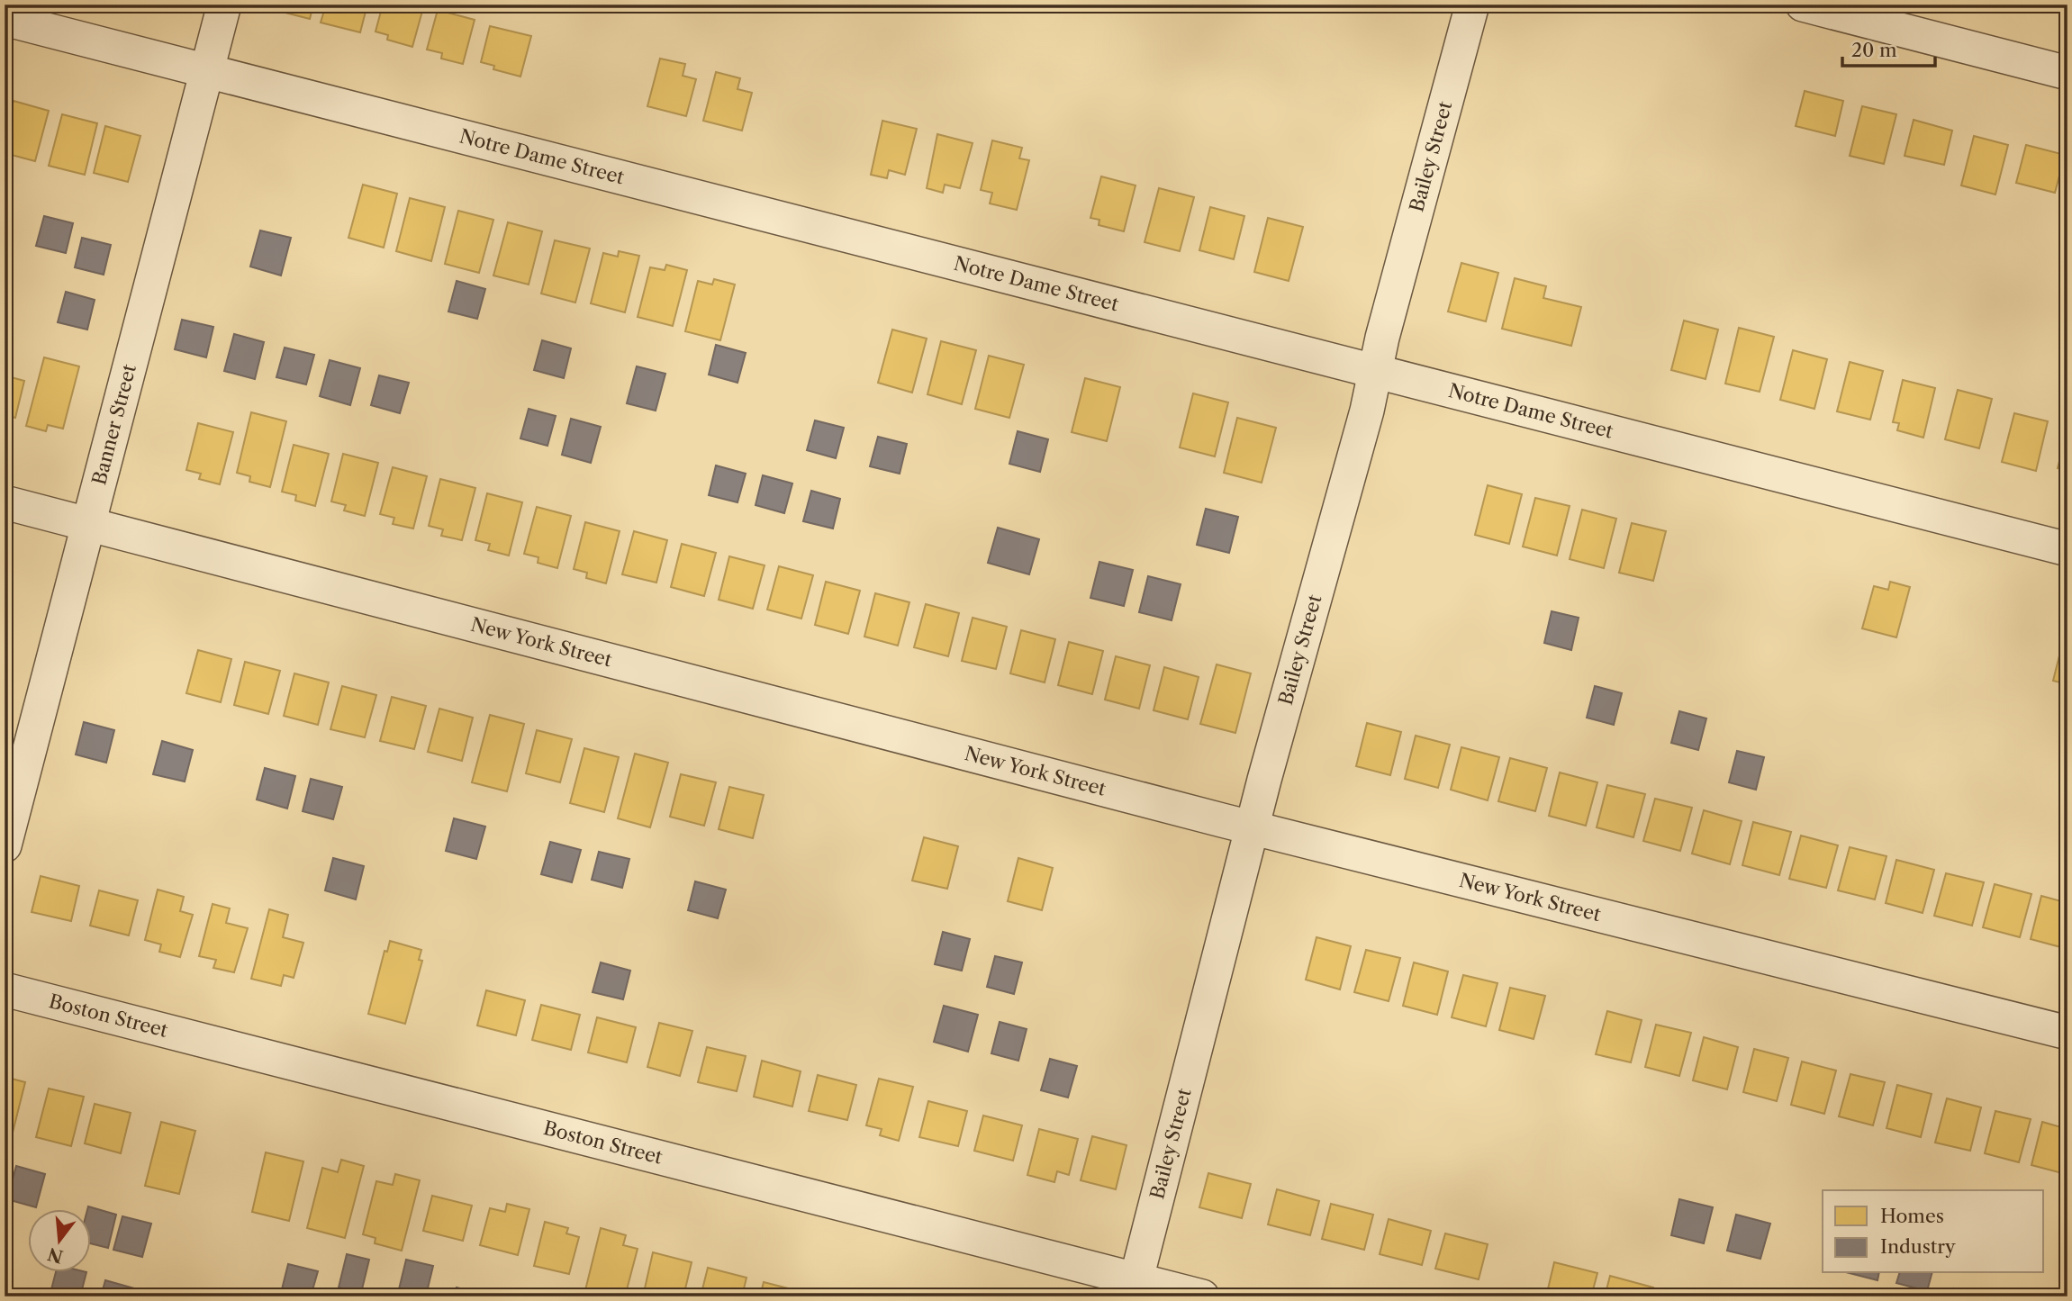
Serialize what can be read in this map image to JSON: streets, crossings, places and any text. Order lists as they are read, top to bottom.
{
  "streets": {
    "street": [
      "Notre Dame Street",
      "Bailey Street",
      "Banner Street",
      "New York Street",
      "Boston Street"
    ]
  },
  "crossings": [
    ["Notre Dame Street", "Bailey Street"],
    ["Notre Dame Street", "Banner Street"],
    ["Bailey Street", "New York Street"],
    ["Bailey Street", "Boston Street"],
    ["Banner Street", "New York Street"]
  ],
  "legend": ["Homes", "Industry"],
  "scale_bar": "20 m",
  "north": "bottom"
}
